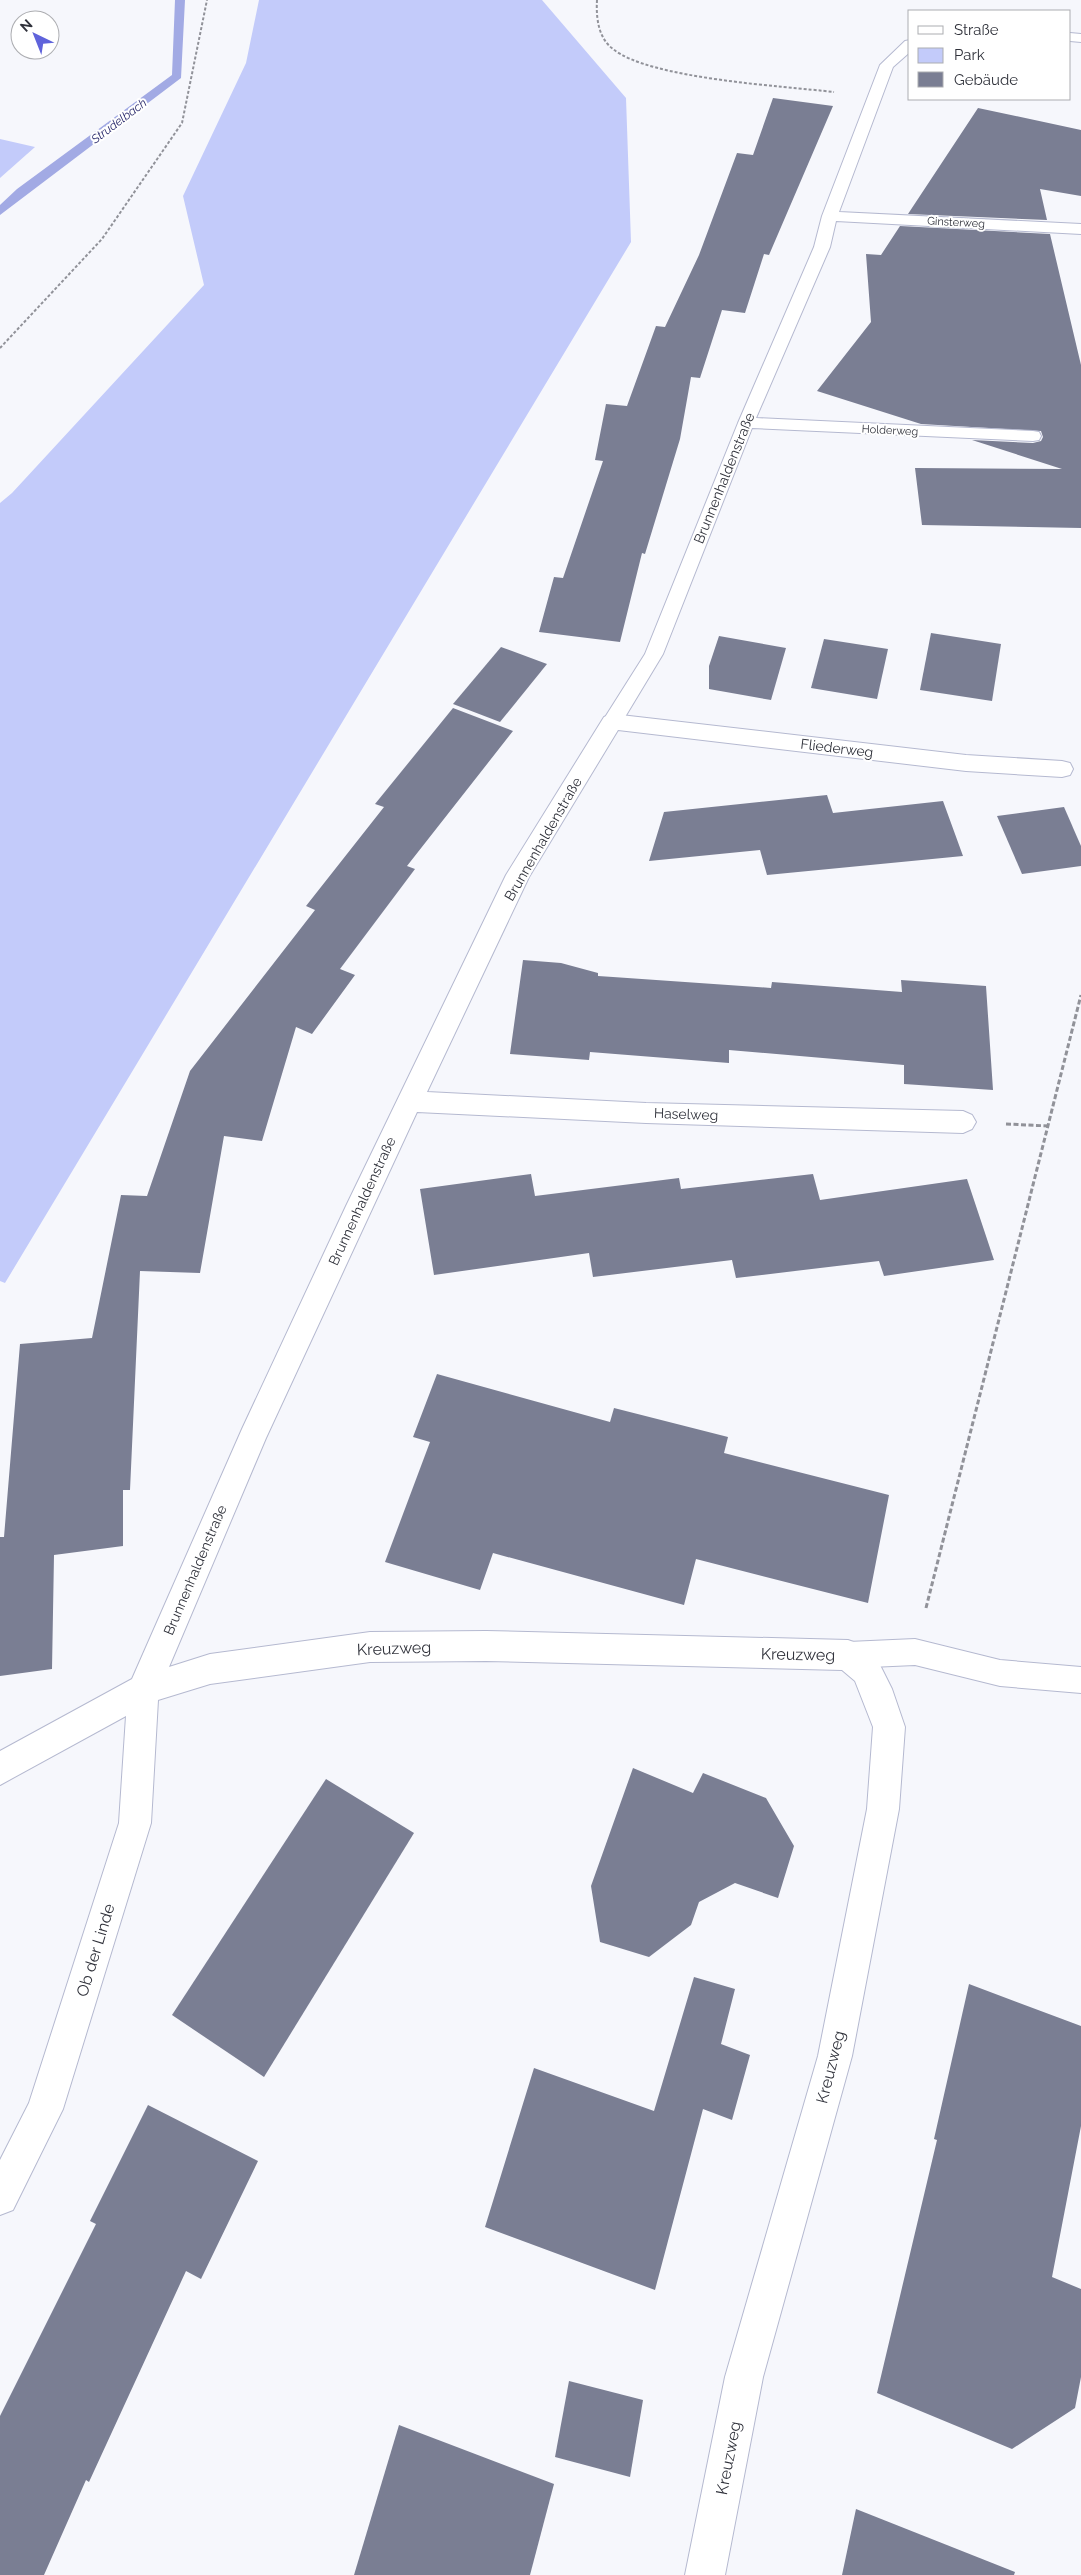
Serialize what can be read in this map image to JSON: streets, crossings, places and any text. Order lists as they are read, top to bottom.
{
  "streets": {
    "street": [
      "Brunnenhaldenstraße",
      "Fliederweg",
      "Haselweg",
      "Kreuzweg",
      "Ob der Linde"
    ],
    "lane": ["Ginsterweg", "Holderweg"]
  },
  "crossings": [
    ["Ginsterweg", "Brunnenhaldenstraße"],
    ["Holderweg", "Brunnenhaldenstraße"],
    ["Brunnenhaldenstraße", "Fliederweg"],
    ["Brunnenhaldenstraße", "Haselweg"],
    ["Brunnenhaldenstraße", "Kreuzweg"],
    ["Brunnenhaldenstraße", "Ob der Linde"],
    ["Kreuzweg", "Ob der Linde"]
  ],
  "water": ["Strudelbach"],
  "legend": ["Straße", "Park", "Gebäude"],
  "north": "top left"
}
